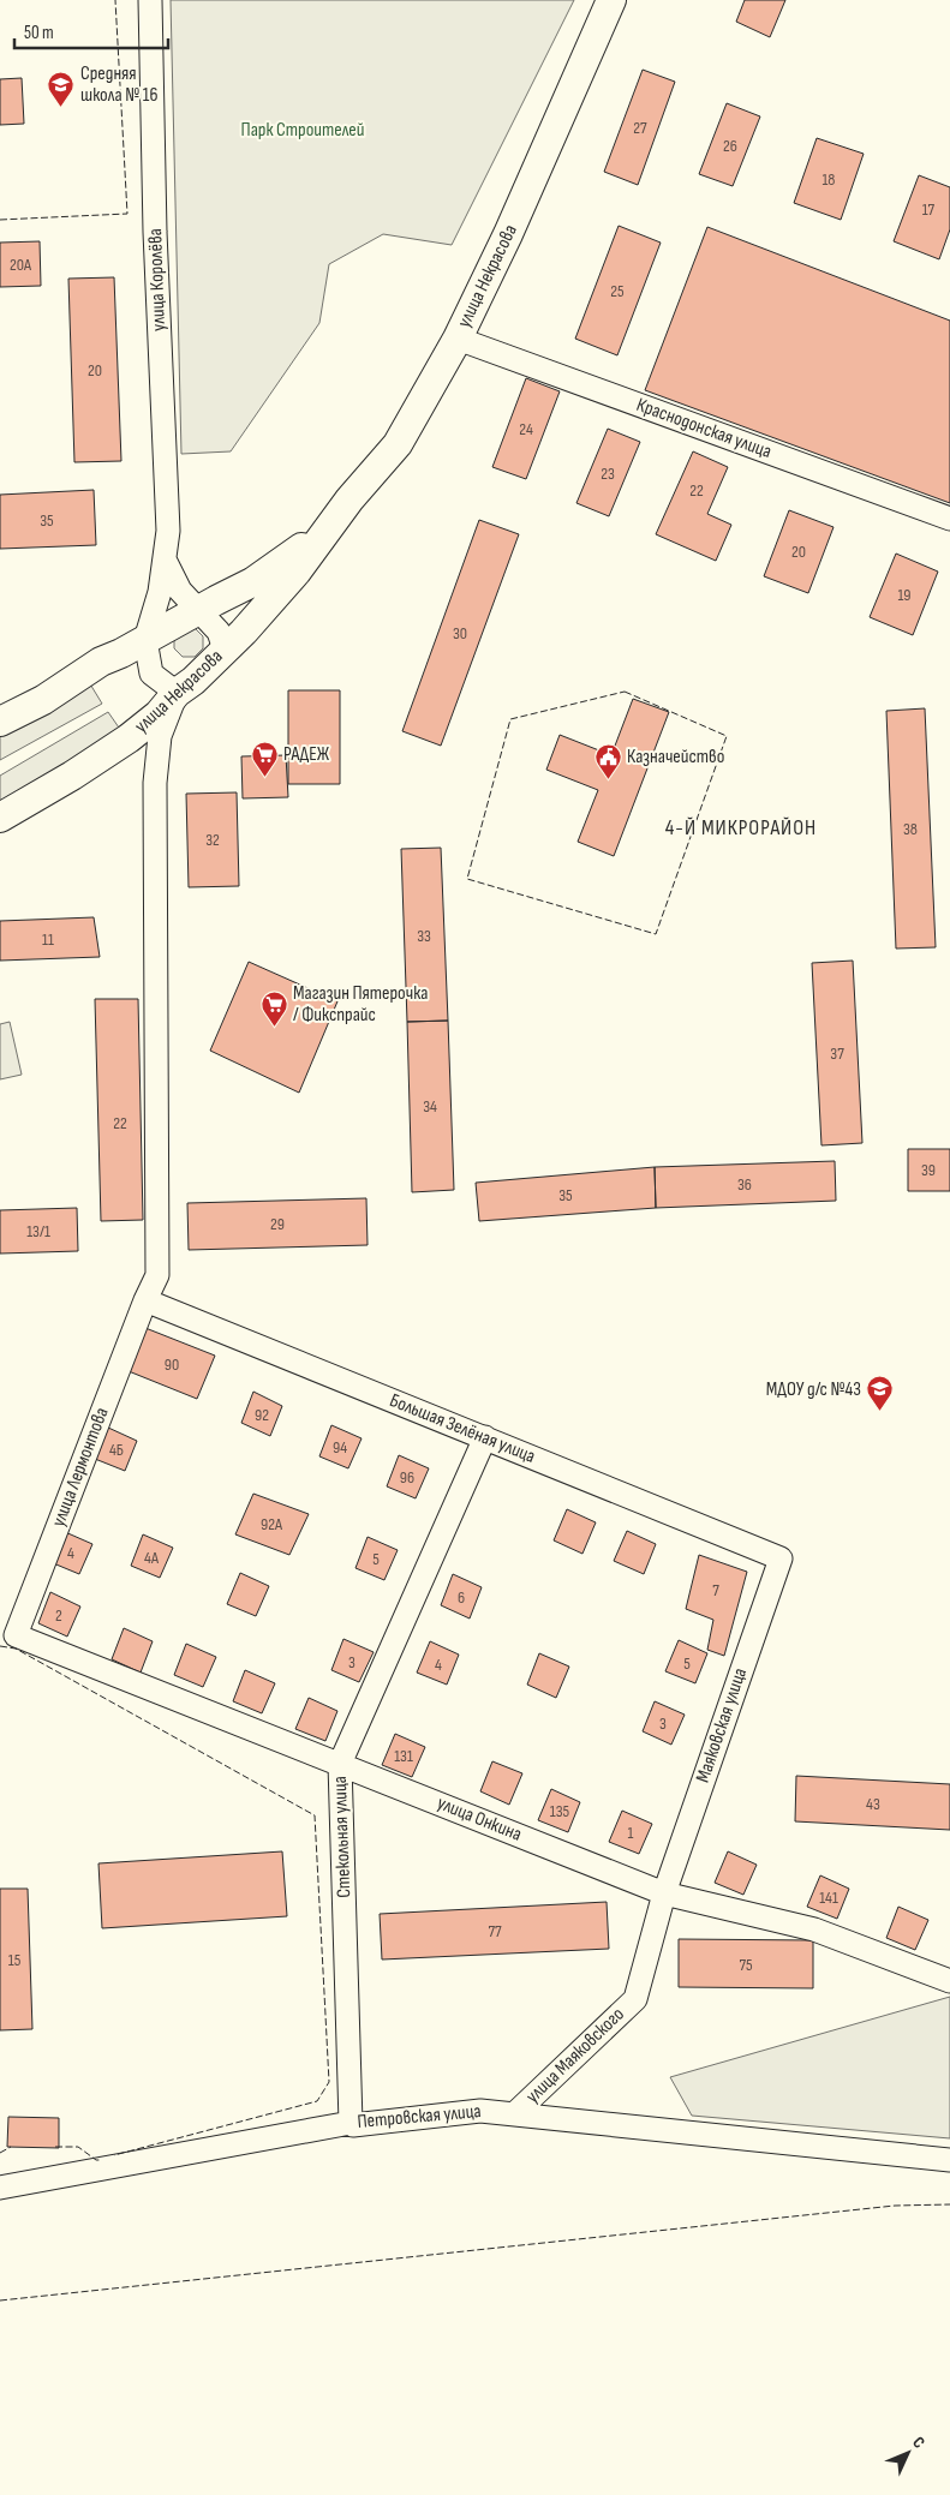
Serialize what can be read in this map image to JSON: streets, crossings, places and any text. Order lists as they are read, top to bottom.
{
  "streets": {
    "main road": ["улица Некрасова"],
    "street": [
      "улица Королёва",
      "Краснодонская улица",
      "Большая Зелёная улица",
      "улица Лермонтова",
      "Маяковская улица",
      "улица Онкина",
      "Стекольная улица",
      "улица Маяковского",
      "Петровская улица"
    ]
  },
  "crossings": [
    ["улица Некрасова", "улица Королёва"],
    ["улица Некрасова", "Краснодонская улица"],
    ["улица Некрасова", "улица Лермонтова"],
    ["Большая Зелёная улица", "улица Лермонтова"],
    ["Большая Зелёная улица", "Маяковская улица"],
    ["Большая Зелёная улица", "Стекольная улица"],
    ["улица Лермонтова", "улица Онкина"],
    ["Маяковская улица", "улица Онкина"],
    ["Маяковская улица", "улица Маяковского"],
    ["улица Онкина", "Стекольная улица"],
    ["улица Онкина", "улица Маяковского"],
    ["Стекольная улица", "Петровская улица"],
    ["улица Маяковского", "Петровская улица"]
  ],
  "districts": ["4-Й МИКРОРАЙОН"],
  "parks": ["Парк Строителей"],
  "places": {
    "school or university": ["Средняя школа № 16", "МДОУ д/с №43"],
    "supermarket": ["РАДЕЖ", "Магазин Пятерочка / Фикспрайс"],
    "public building": ["Казначейство"]
  },
  "house_numbers": [
    "27",
    "26",
    "18",
    "17",
    "20А",
    "25",
    "20",
    "24",
    "23",
    "22",
    "35",
    "20",
    "19",
    "30",
    "38",
    "32",
    "33",
    "11",
    "37",
    "34",
    "22",
    "39",
    "36",
    "35",
    "29",
    "13/1",
    "90",
    "92",
    "94",
    "4Б",
    "96",
    "92А",
    "4",
    "4А",
    "5",
    "7",
    "6",
    "2",
    "3",
    "5",
    "4",
    "3",
    "131",
    "43",
    "135",
    "1",
    "141",
    "77",
    "15",
    "75"
  ],
  "scale_bar": "50 m",
  "north": "top right"
}
